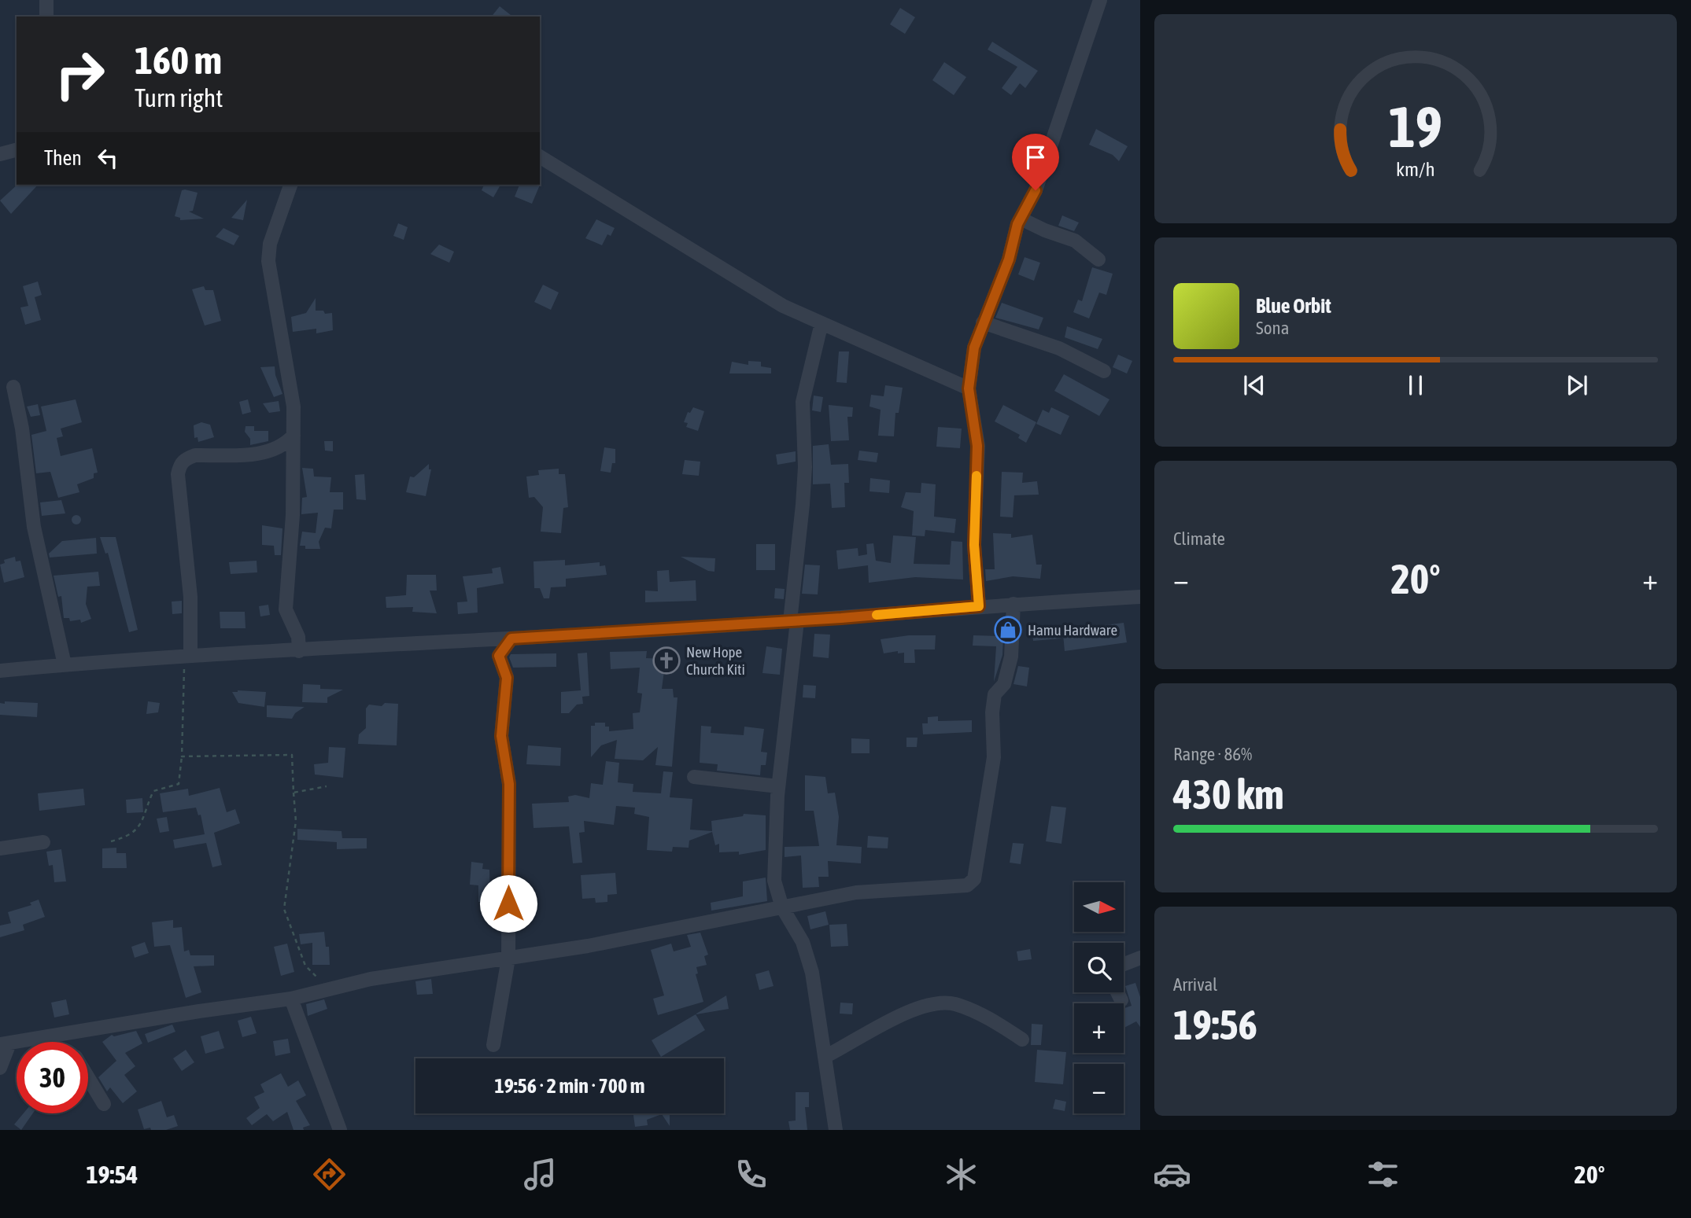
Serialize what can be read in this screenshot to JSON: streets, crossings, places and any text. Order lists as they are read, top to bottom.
{
  "places": {
    "shop": ["Hamu Hardware"],
    "church": ["New Hope Church Kiti"]
  },
  "north": "right",
  "page": {
    "turn": ["160 m", "Turn right"],
    "then": "Then",
    "song": ["Blue Orbit", "Sona"],
    "tile": [
      "Climate",
      ["Range · 86%", "430 km"],
      ["Arrival", "19:56"]
    ],
    "heat": ["−", "20°", "+"],
    "map_buttons": ["+", "−"],
    "limit": "30",
    "trip": "19:56 · 2 min · 700 m",
    "tabs": ["19:54", "20°"],
    "gauge": ["19", "km/h"]
  }
}
